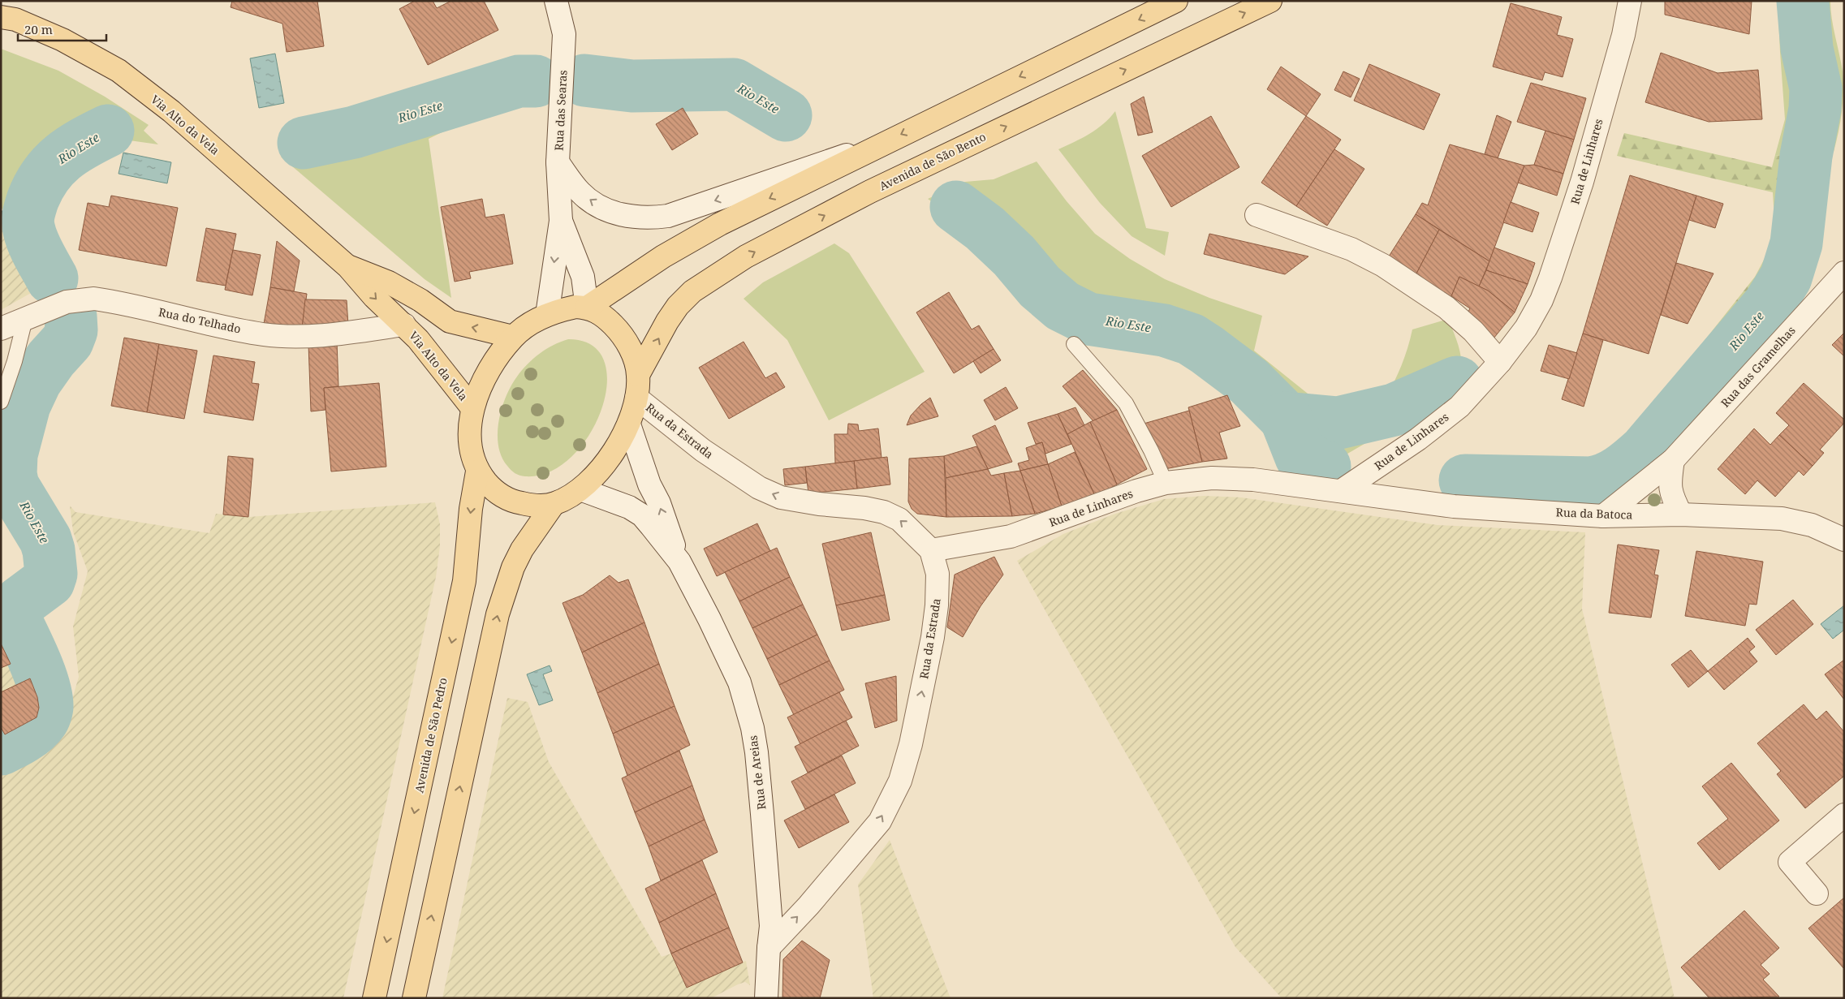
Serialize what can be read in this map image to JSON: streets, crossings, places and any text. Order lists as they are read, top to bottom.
{
  "streets": {
    "main road": ["Via Alto da Vela", "Avenida de São Bento", "Avenida de São Pedro"],
    "street": [
      "Rua das Searas",
      "Rua de Linhares",
      "Rua do Telhado",
      "Rua das Gramelhas",
      "Rua da Estrada",
      "Rua da Batoca",
      "Rua de Areias"
    ]
  },
  "crossings": [
    ["Rua das Searas", "Avenida de São Pedro"],
    ["Via Alto da Vela", "Rua do Telhado"],
    ["Via Alto da Vela", "Avenida de São Pedro"],
    ["Avenida de São Bento", "Avenida de São Pedro"],
    ["Rua de Linhares", "Rua da Estrada"],
    ["Rua de Linhares", "Rua da Batoca"],
    ["Rua das Gramelhas", "Rua da Batoca"],
    ["Rua da Estrada", "Avenida de São Pedro"],
    ["Rua da Estrada", "Rua de Areias"],
    ["Avenida de São Pedro", "Rua de Areias"]
  ],
  "water": ["Rio Este"],
  "scale_bar": "20 m"
}
